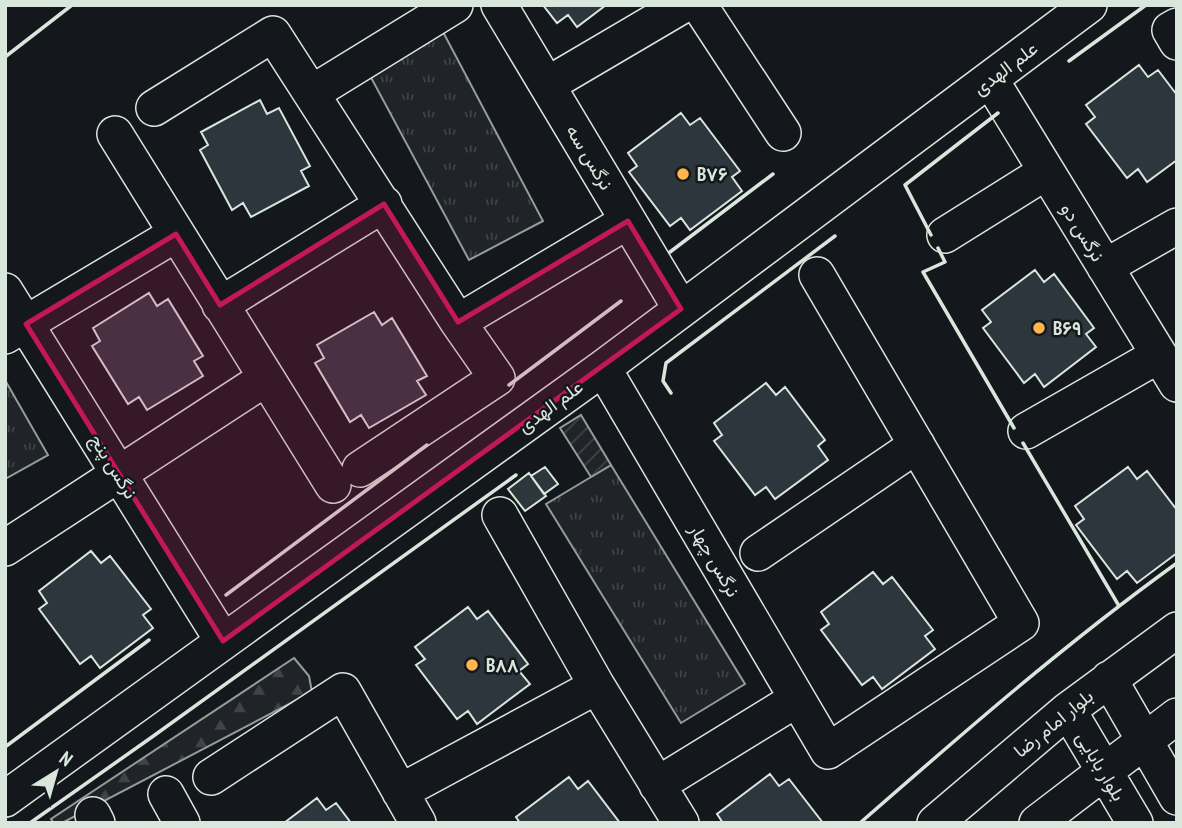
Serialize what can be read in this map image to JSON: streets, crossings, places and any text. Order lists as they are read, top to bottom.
{
  "streets": {
    "street": [
      "علم الهدی",
      "نرگس سه",
      "نرگس دو",
      "نرگس پنج",
      "نرگس چهار",
      "بلوار امام رضا",
      "بلوار بابایی"
    ]
  },
  "crossings": [
    ["علم الهدی", "نرگس سه"],
    ["علم الهدی", "نرگس دو"],
    ["علم الهدی", "نرگس پنج"],
    ["علم الهدی", "نرگس چهار"],
    ["بلوار امام رضا", "بلوار بابایی"]
  ],
  "places": ["B۷۶", "B۶۹", "B۸۸"],
  "north": "top right"
}
